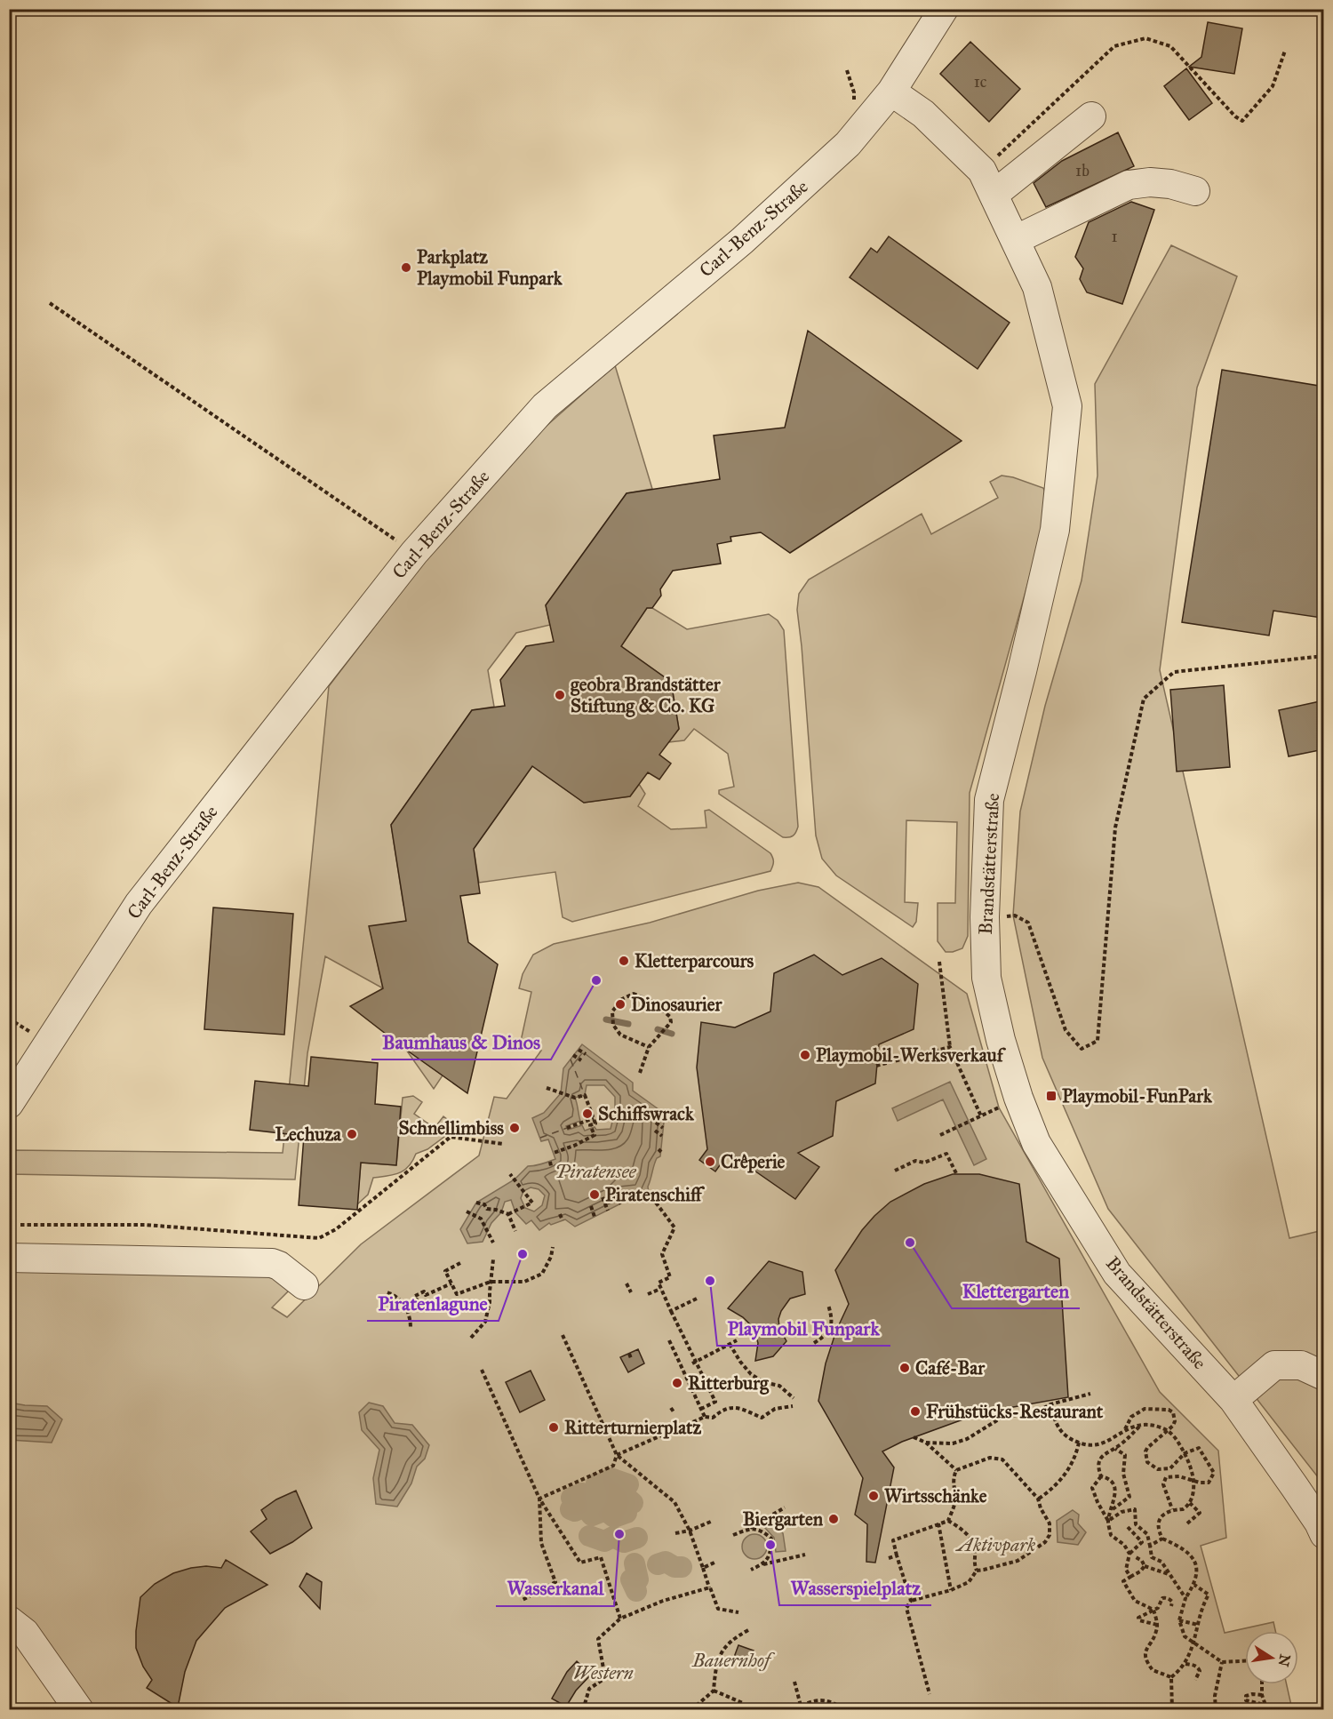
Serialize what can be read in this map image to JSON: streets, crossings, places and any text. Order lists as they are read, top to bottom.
{
  "streets": {
    "street": ["Carl-Benz-Straße", "Brandstätterstraße"]
  },
  "crossings": [
    ["Carl-Benz-Straße", "Brandstätterstraße"]
  ],
  "water": ["Piratensee"],
  "parks": ["Aktivpark", "Bauernhof", "Western"],
  "places": {
    "other": [
      "Parkplatz Playmobil Funpark",
      "geobra Brandstätter Stiftung & Co. KG",
      "Kletterparcours",
      "Baumhaus & Dinos",
      "Dinosaurier",
      "Playmobil-Werksverkauf",
      "Schiffswrack",
      "Schnellimbiss",
      "Lechuza",
      "Crêperie",
      "Piratenschiff",
      "Klettergarten",
      "Piratenlagune",
      "Playmobil Funpark",
      "Café-Bar",
      "Ritterburg",
      "Frühstücks-Restaurant",
      "Ritterturnierplatz",
      "Wirtsschänke",
      "Biergarten",
      "Wasserkanal",
      "Wasserspielplatz"
    ],
    "transit": ["Playmobil-FunPark"]
  },
  "house_numbers": ["1c", "1b", "1"],
  "north": "right"
}
